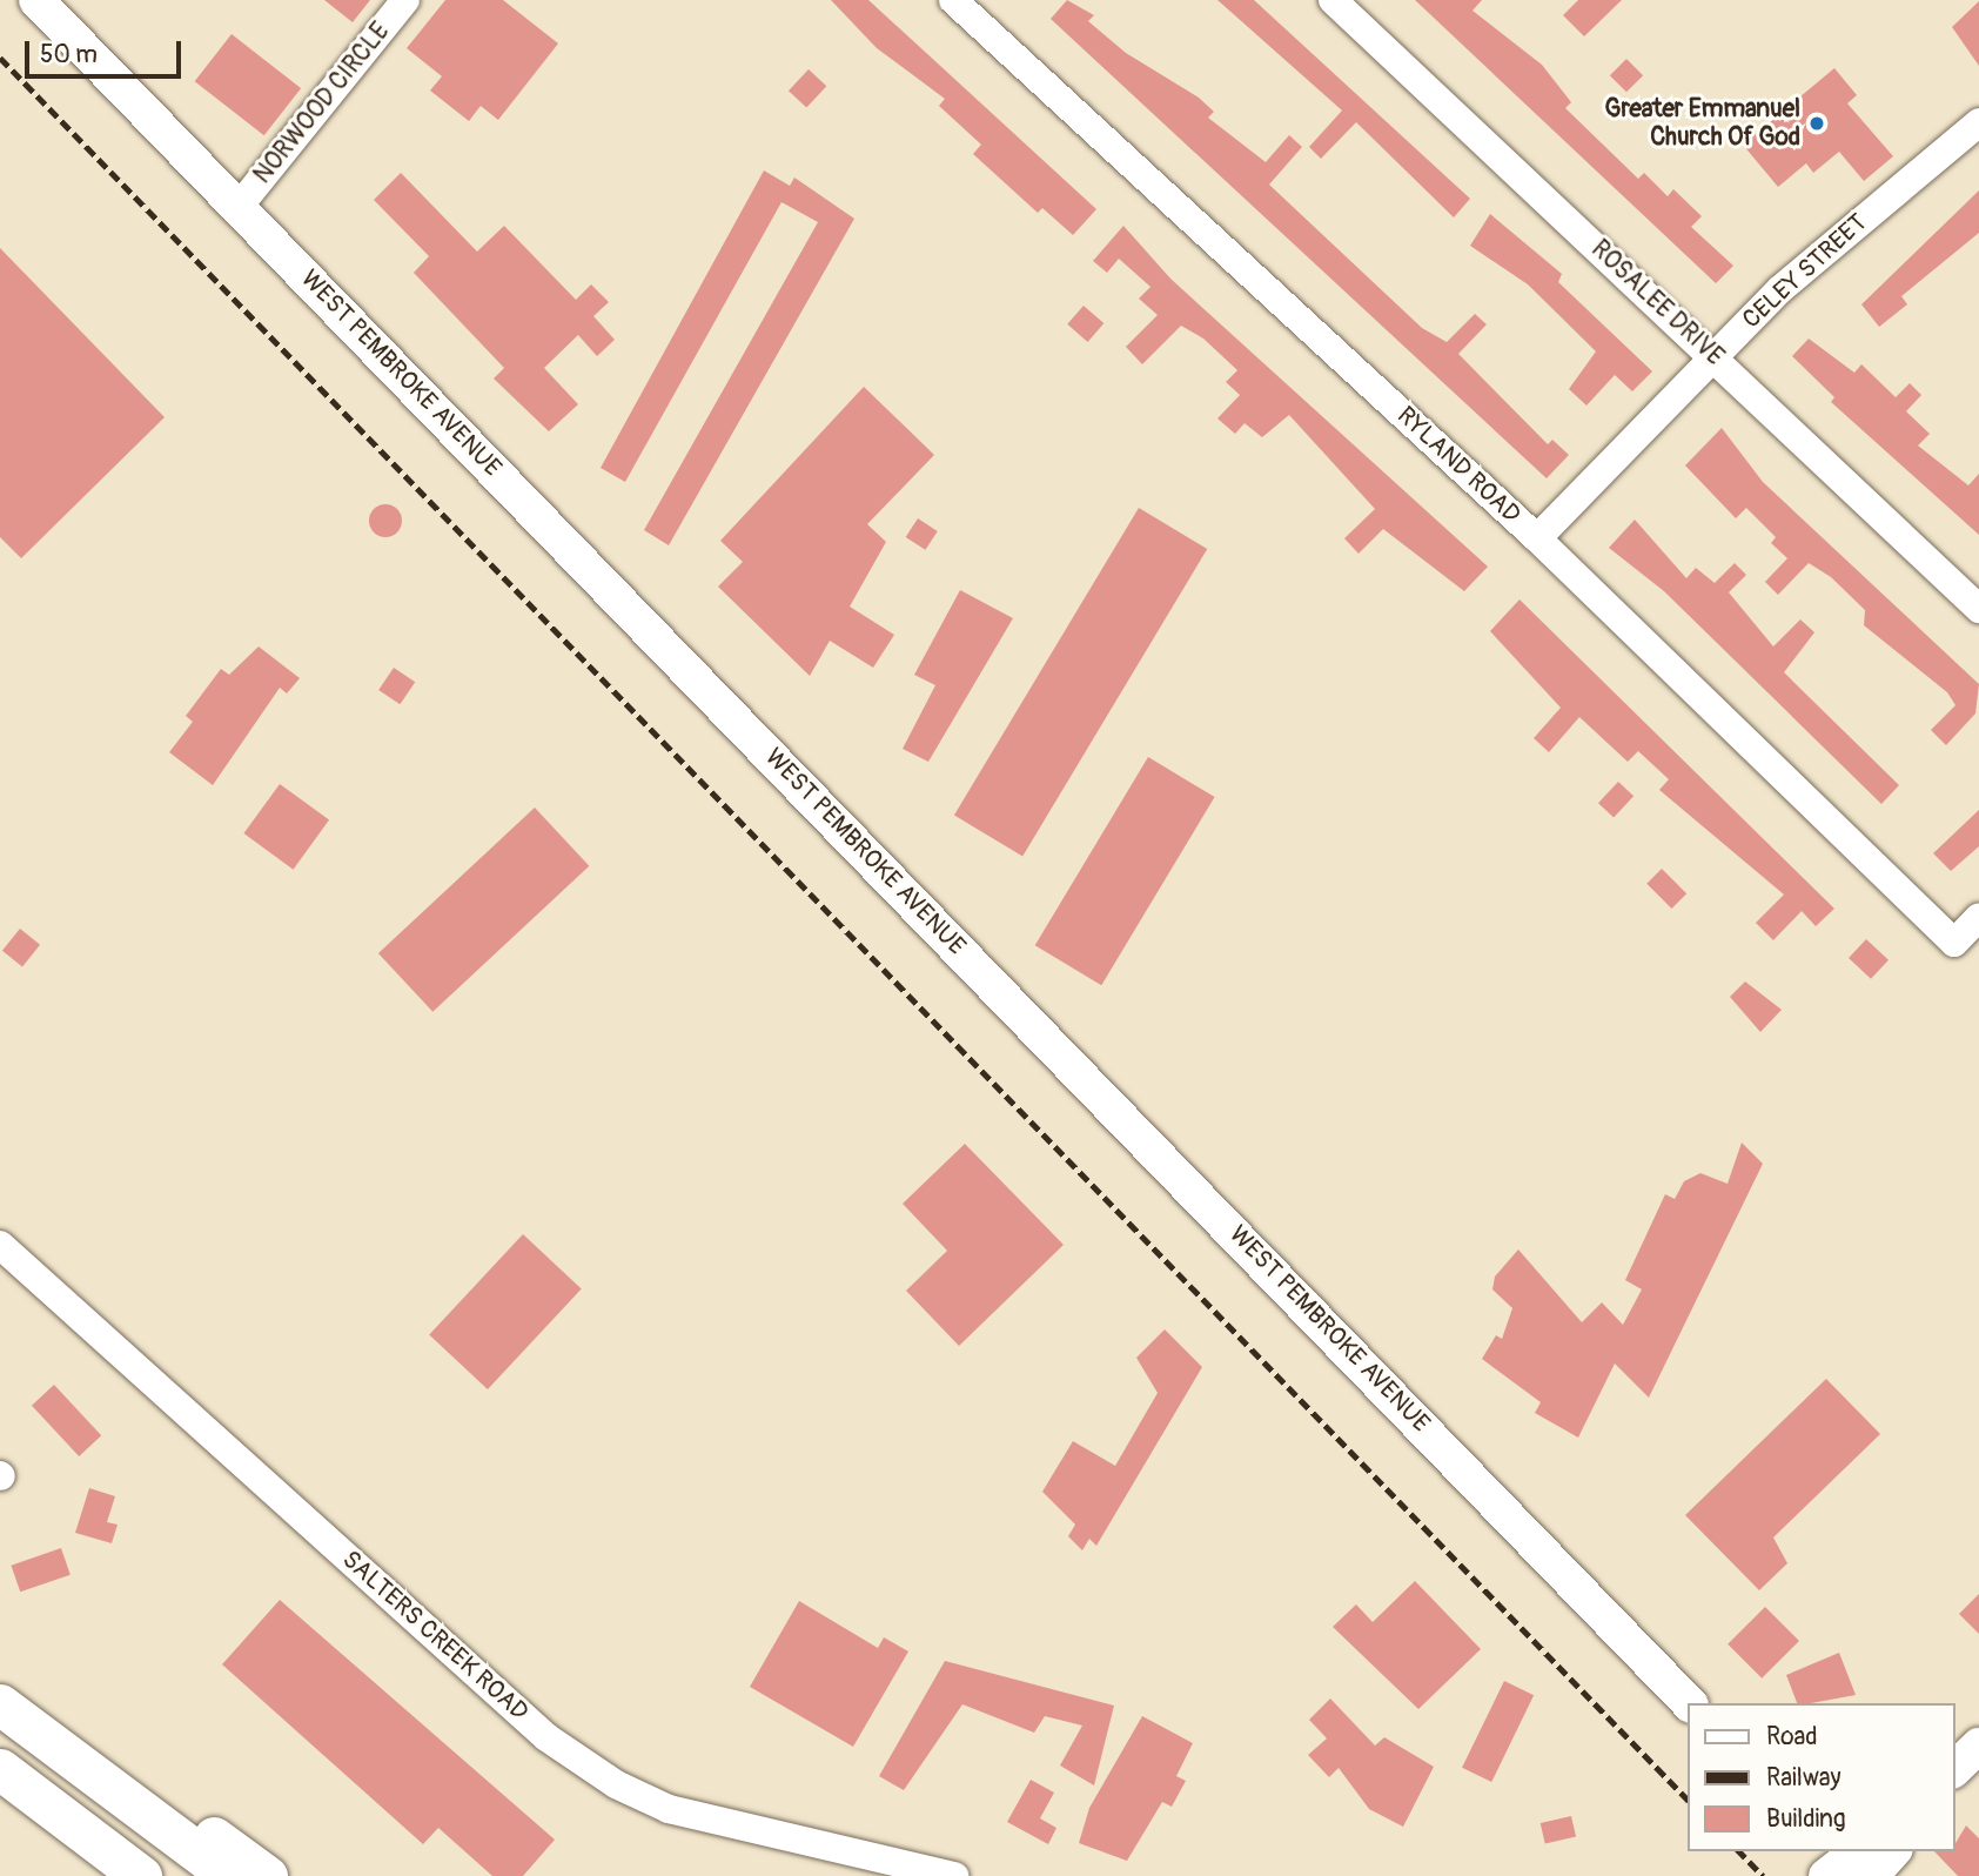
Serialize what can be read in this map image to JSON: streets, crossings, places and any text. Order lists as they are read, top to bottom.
{
  "streets": {
    "main road": ["WEST PEMBROKE AVENUE"],
    "street": [
      "NORWOOD CIRCLE",
      "CELEY STREET",
      "ROSALEE DRIVE",
      "RYLAND ROAD",
      "SALTERS CREEK ROAD"
    ]
  },
  "crossings": [
    ["NORWOOD CIRCLE", "WEST PEMBROKE AVENUE"],
    ["CELEY STREET", "ROSALEE DRIVE"],
    ["CELEY STREET", "RYLAND ROAD"]
  ],
  "places": ["Greater Emmanuel Church Of God"],
  "legend": ["Road", "Railway", "Building"],
  "scale_bar": "50 m"
}
